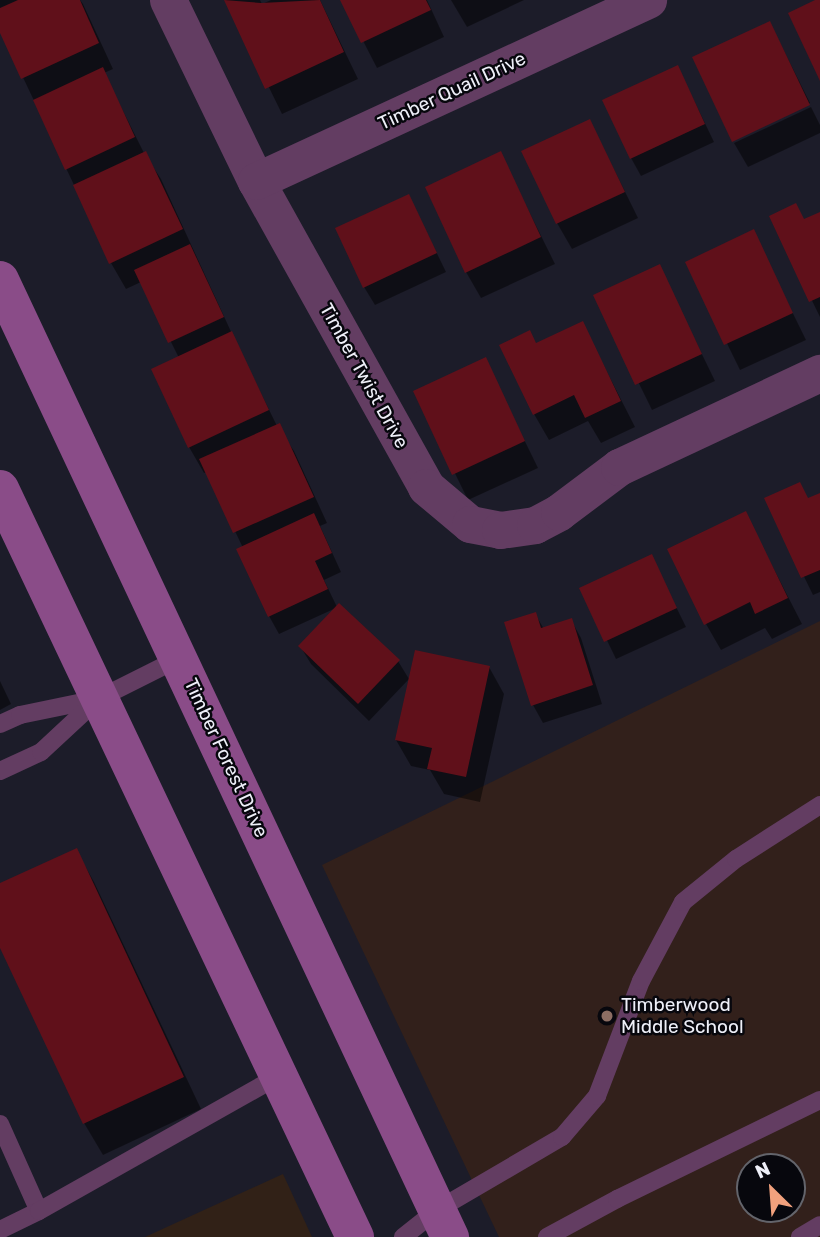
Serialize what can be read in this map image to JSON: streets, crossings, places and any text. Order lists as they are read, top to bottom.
{
  "streets": {
    "main road": ["Timber Forest Drive"],
    "street": ["Timber Quail Drive", "Timber Twist Drive"]
  },
  "crossings": [
    ["Timber Quail Drive", "Timber Twist Drive"]
  ],
  "places": ["Timberwood Middle School"],
  "north": "top left"
}
